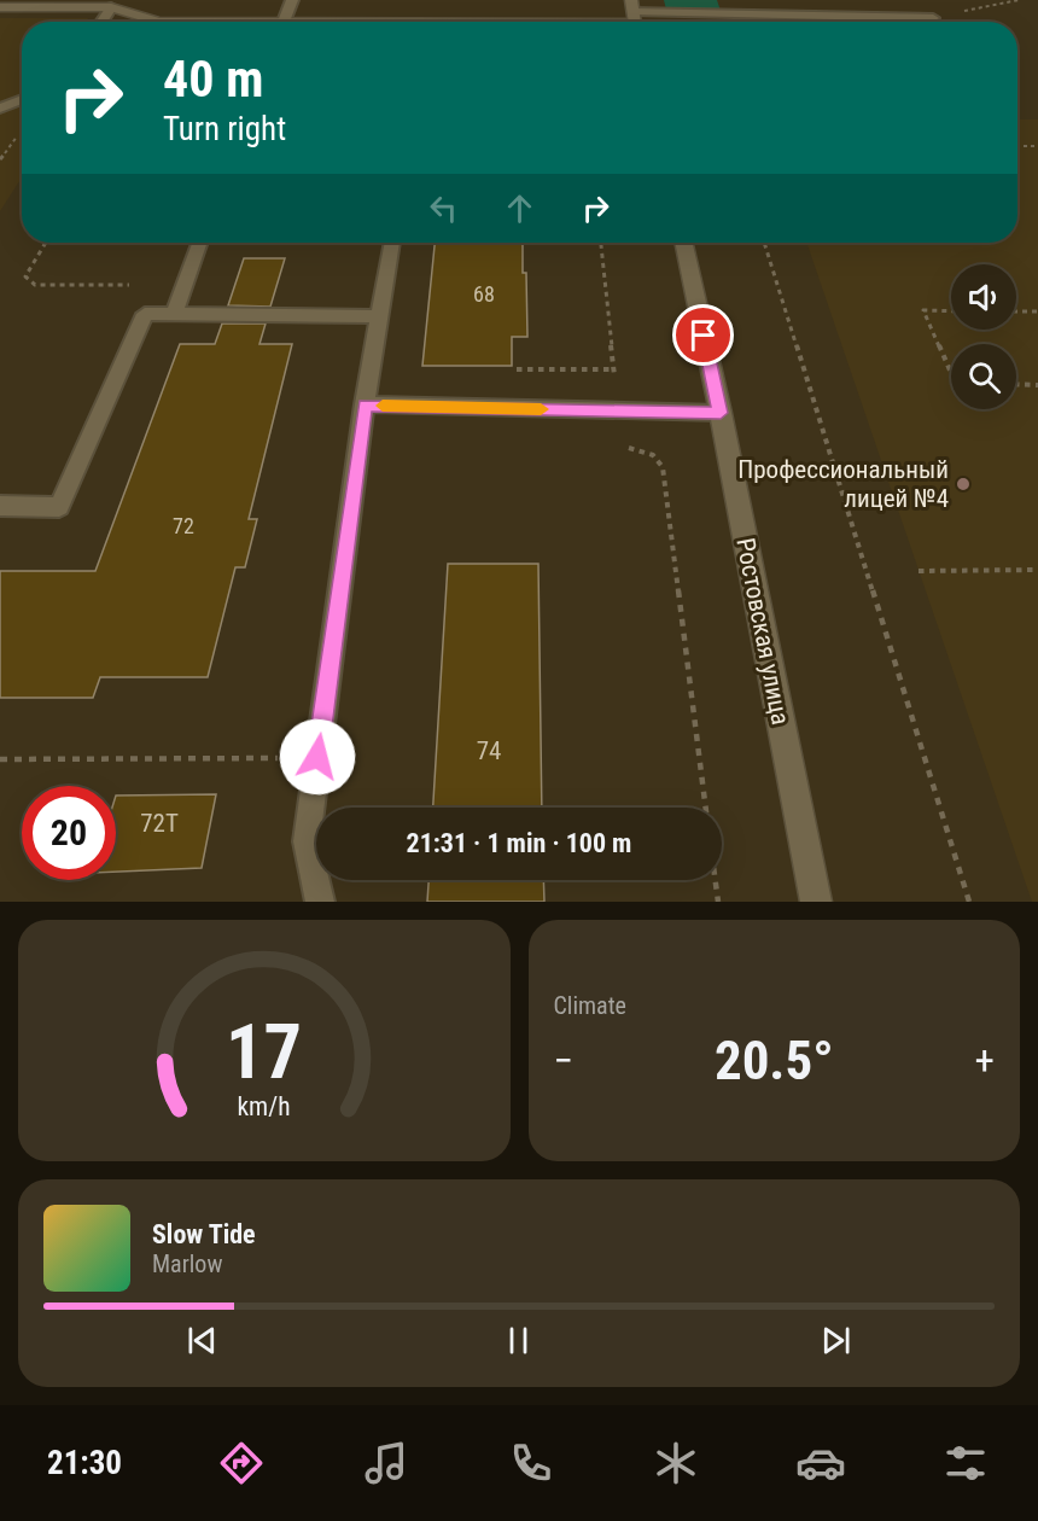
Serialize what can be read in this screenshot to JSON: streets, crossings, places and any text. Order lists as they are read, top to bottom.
{
  "streets": {
    "street": ["Ростовская улица"]
  },
  "places": ["Профессиональный лицей №4"],
  "house_numbers": [
    "68",
    "72",
    "74",
    "72Т"
  ],
  "page": {
    "turn": ["40 m", "Turn right"],
    "limit": "20",
    "trip": "21:31 · 1 min · 100 m",
    "tile": "Climate",
    "heat": ["−", "20.5°", "+"],
    "song": ["Slow Tide", "Marlow"],
    "tabs": "21:30",
    "gauge": ["17", "km/h"]
  }
}
